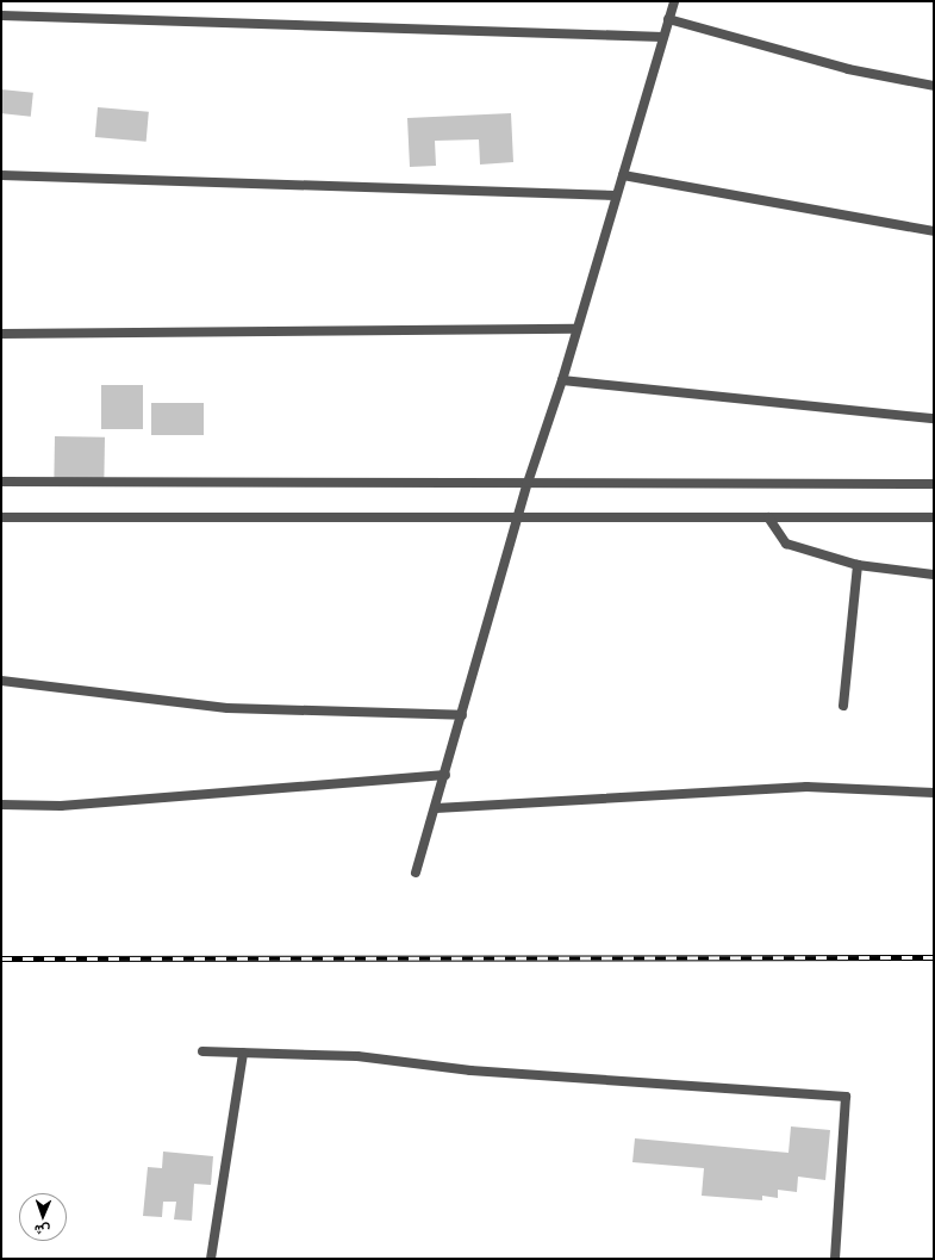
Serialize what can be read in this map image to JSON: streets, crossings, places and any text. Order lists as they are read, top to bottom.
{
  "north": "bottom"
}
